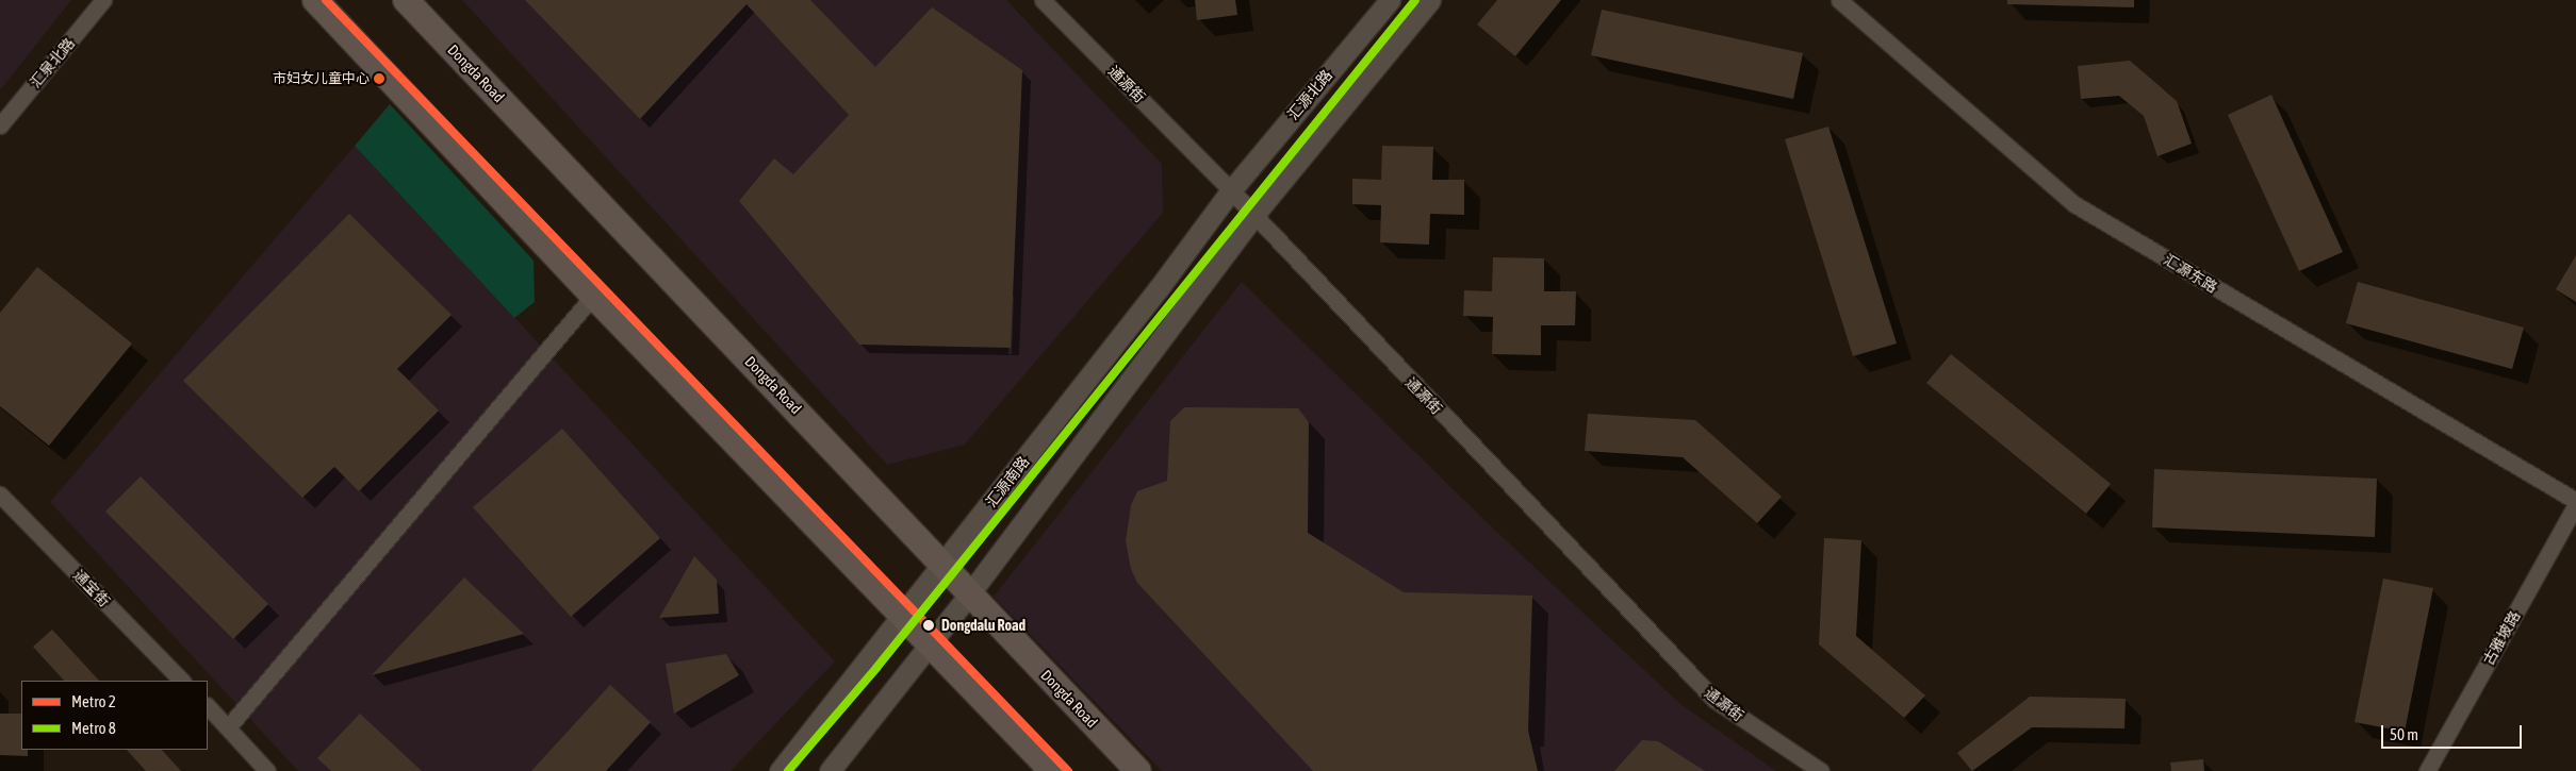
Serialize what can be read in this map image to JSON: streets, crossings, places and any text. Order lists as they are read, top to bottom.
{
  "streets": {
    "main road": ["Dongda Road"],
    "street": [
      "汇泉北路",
      "通源街",
      "汇源北路",
      "汇源东路",
      "汇源南路",
      "通宝街",
      "古雅坡路"
    ]
  },
  "crossings": [
    ["Dongda Road", "汇源南路"],
    ["通源街", "汇源北路"],
    ["通源街", "汇源南路"],
    ["汇源北路", "汇源南路"],
    ["汇源东路", "古雅坡路"]
  ],
  "places": ["市妇女儿童中心", "Dongdalu Road"],
  "lines": ["metro line 2", "metro line 8"],
  "legend": ["Metro 2", "Metro 8"],
  "scale_bar": "50 m"
}
